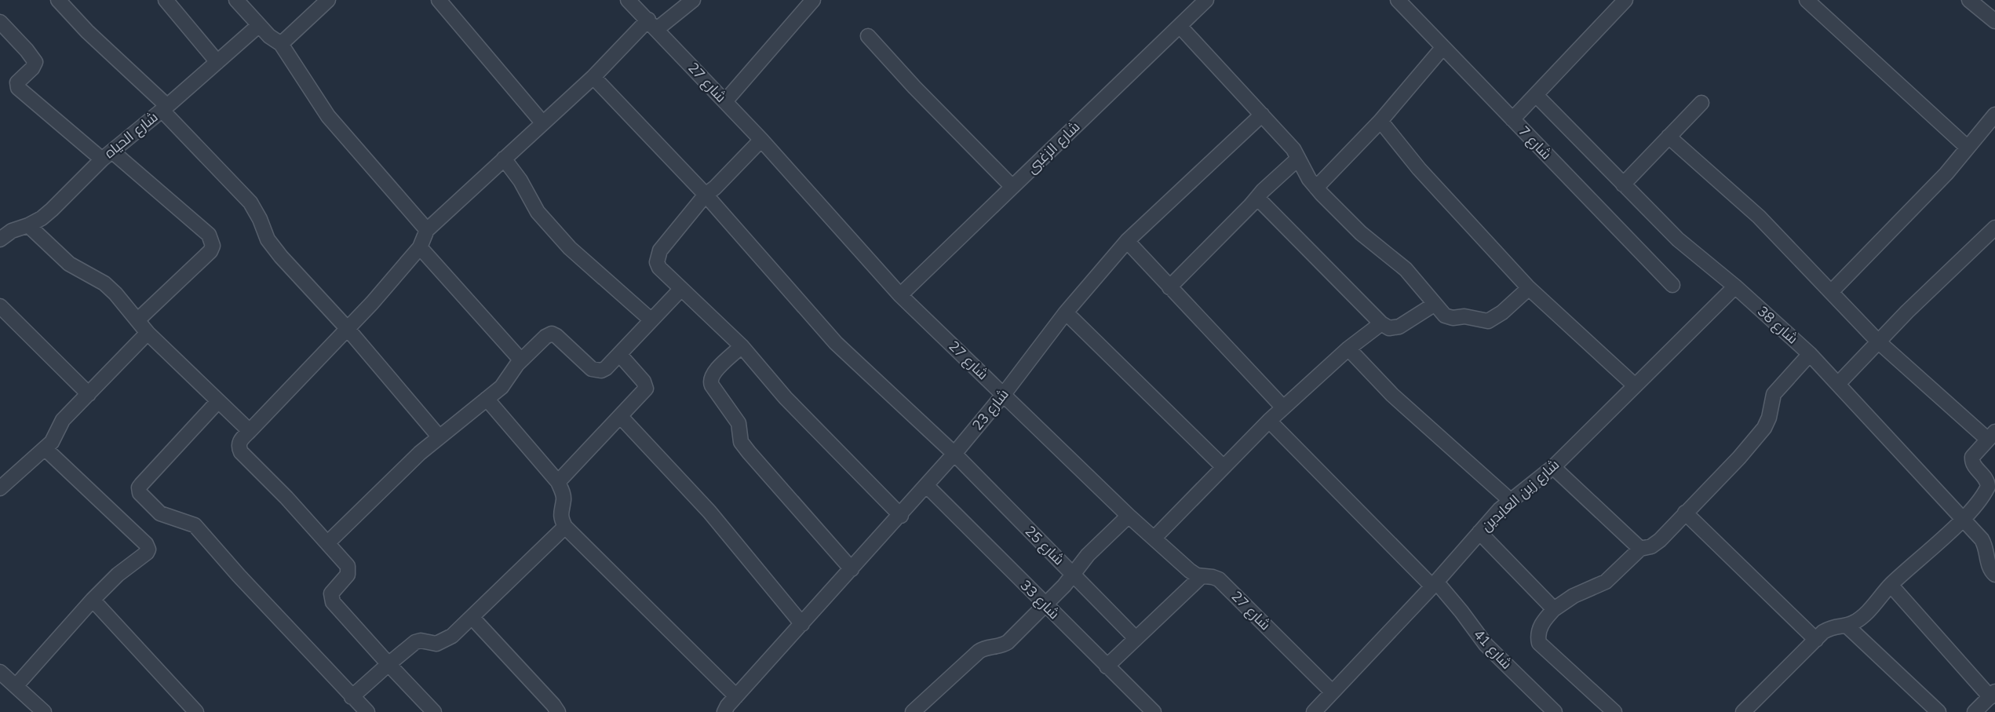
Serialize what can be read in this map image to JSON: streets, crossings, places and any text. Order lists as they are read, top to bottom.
{
  "streets": {
    "street": [
      "شارع 27",
      "شارع الحياه",
      "شارع 7",
      "شارع الزغبى",
      "شارع 38",
      "شارع 23",
      "شارع زين العابدين",
      "شارع 25",
      "شارع 33",
      "شارع 41"
    ]
  },
  "crossings": [
    ["شارع 27", "شارع الزغبى"],
    ["شارع 27", "شارع 23"],
    ["شارع 27", "شارع زين العابدين"],
    ["شارع 38", "شارع زين العابدين"],
    ["شارع 23", "شارع 25"],
    ["شارع 23", "شارع 33"],
    ["شارع زين العابدين", "شارع 41"]
  ]
}
